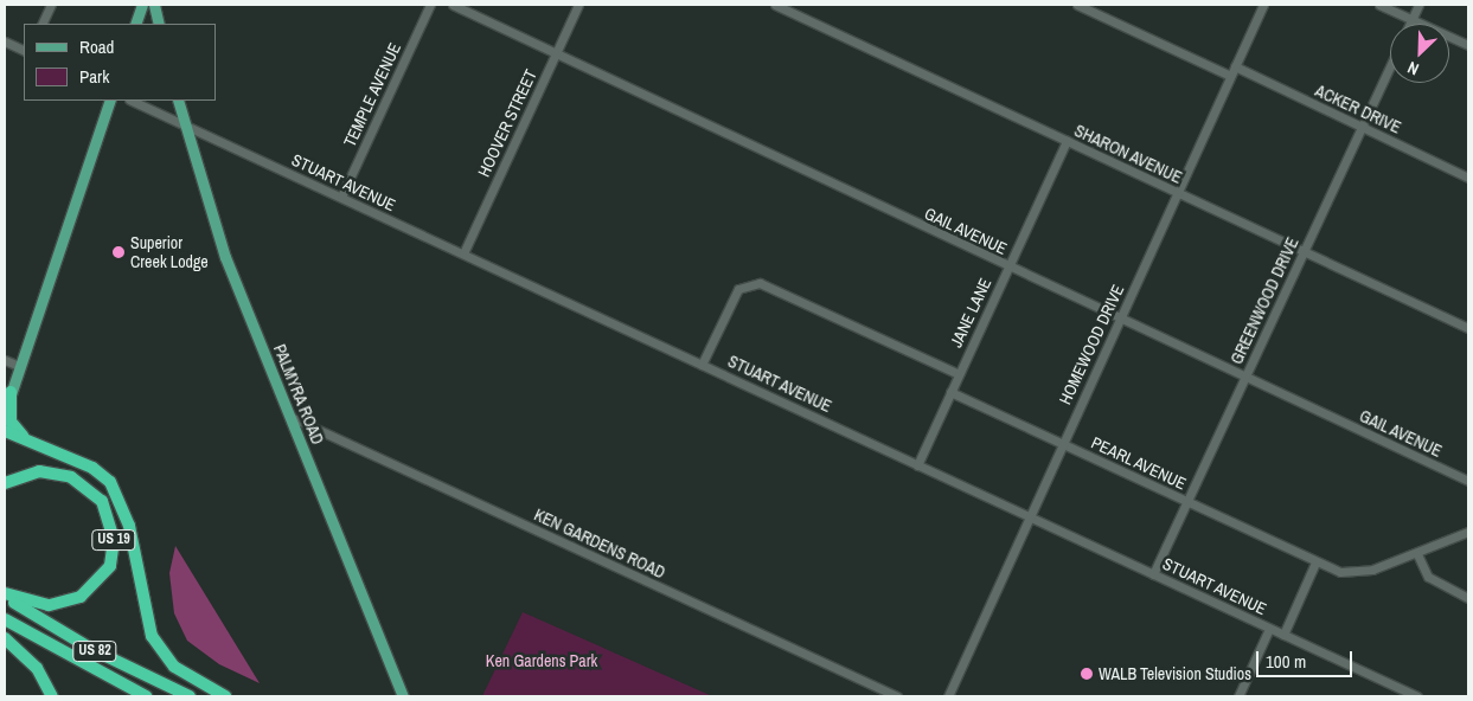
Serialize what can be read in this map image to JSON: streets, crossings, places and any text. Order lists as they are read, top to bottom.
{
  "streets": {
    "highway": ["US 19", "US 82"],
    "main road": ["PALMYRA ROAD"],
    "street": [
      "TEMPLE AVENUE",
      "ACKER DRIVE",
      "HOOVER STREET",
      "SHARON AVENUE",
      "STUART AVENUE",
      "GAIL AVENUE",
      "GREENWOOD DRIVE",
      "JANE LANE",
      "HOMEWOOD DRIVE",
      "PEARL AVENUE",
      "KEN GARDENS ROAD"
    ]
  },
  "crossings": [
    ["TEMPLE AVENUE", "STUART AVENUE"],
    ["ACKER DRIVE", "GREENWOOD DRIVE"],
    ["ACKER DRIVE", "HOMEWOOD DRIVE"],
    ["HOOVER STREET", "STUART AVENUE"],
    ["HOOVER STREET", "GAIL AVENUE"],
    ["SHARON AVENUE", "GREENWOOD DRIVE"],
    ["SHARON AVENUE", "JANE LANE"],
    ["SHARON AVENUE", "HOMEWOOD DRIVE"],
    ["STUART AVENUE", "GREENWOOD DRIVE"],
    ["STUART AVENUE", "JANE LANE"],
    ["STUART AVENUE", "HOMEWOOD DRIVE"],
    ["STUART AVENUE", "PALMYRA ROAD"],
    ["GAIL AVENUE", "GREENWOOD DRIVE"],
    ["GAIL AVENUE", "JANE LANE"],
    ["GAIL AVENUE", "HOMEWOOD DRIVE"],
    ["GREENWOOD DRIVE", "PEARL AVENUE"],
    ["JANE LANE", "PEARL AVENUE"],
    ["HOMEWOOD DRIVE", "PEARL AVENUE"],
    ["PALMYRA ROAD", "KEN GARDENS ROAD"],
    ["US 19", "US 82"]
  ],
  "parks": ["Ken Gardens Park"],
  "places": ["Superior Creek Lodge", "WALB Television Studios"],
  "legend": ["Road", "Park"],
  "scale_bar": "100 m",
  "north": "bottom left"
}
